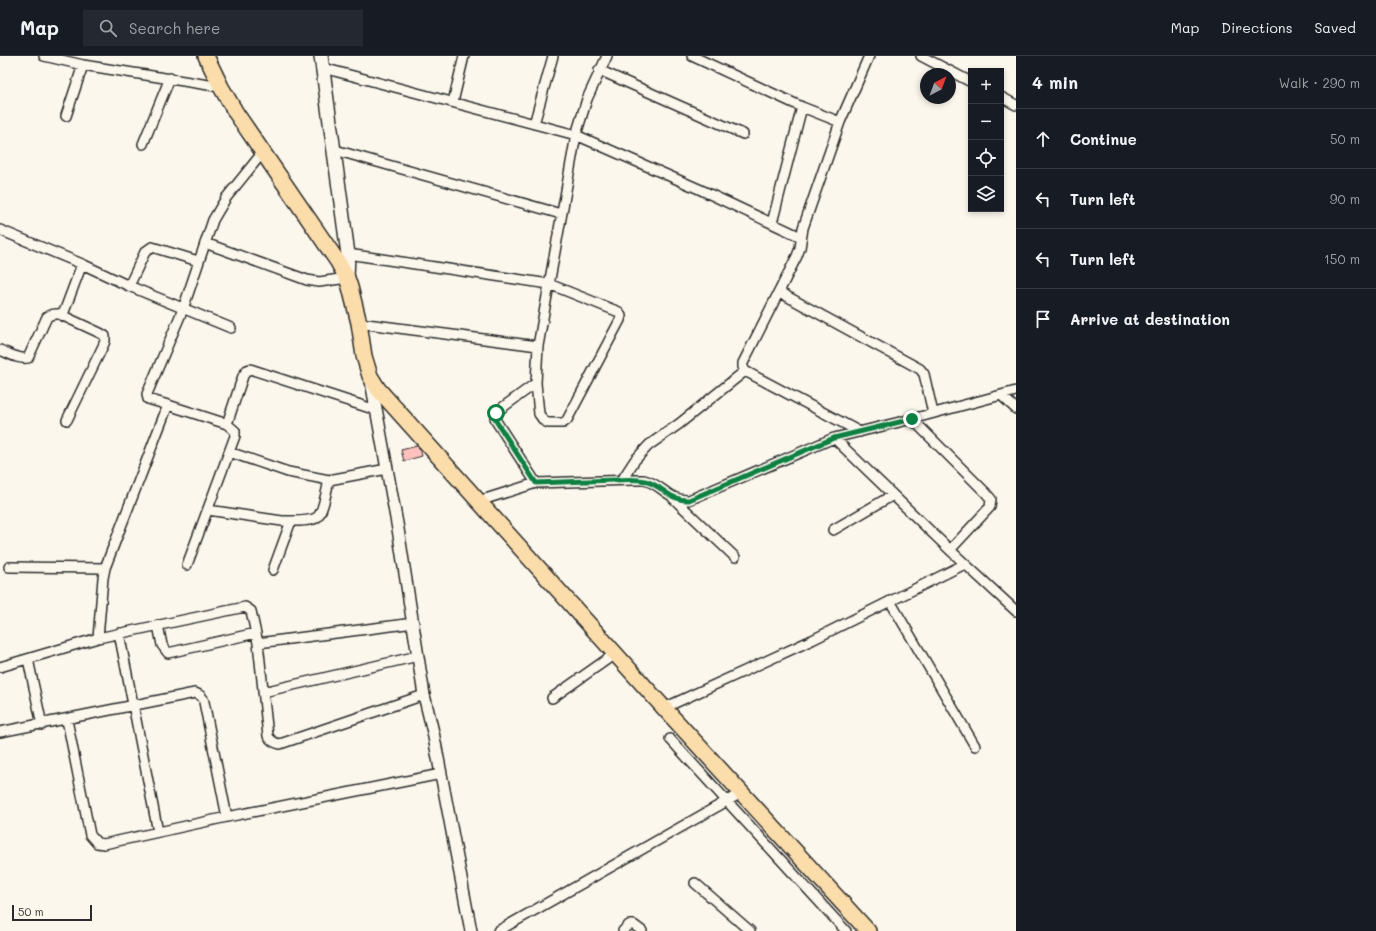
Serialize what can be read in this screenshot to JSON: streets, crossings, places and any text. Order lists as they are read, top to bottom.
{
  "scale_bar": "50 m",
  "north": "top right",
  "page": {
    "header": "Map",
    "search": "Search here",
    "nav": ["Map", "Directions", "Saved"],
    "heading": ["4 min", "Walk · 290 m"],
    "map_buttons": ["+", "−"],
    "list": [
      ["Continue", "50 m"],
      ["Turn left", "90 m"],
      ["Turn left", "150 m"],
      "Arrive at destination"
    ],
    "scale": "50 m"
  }
}
